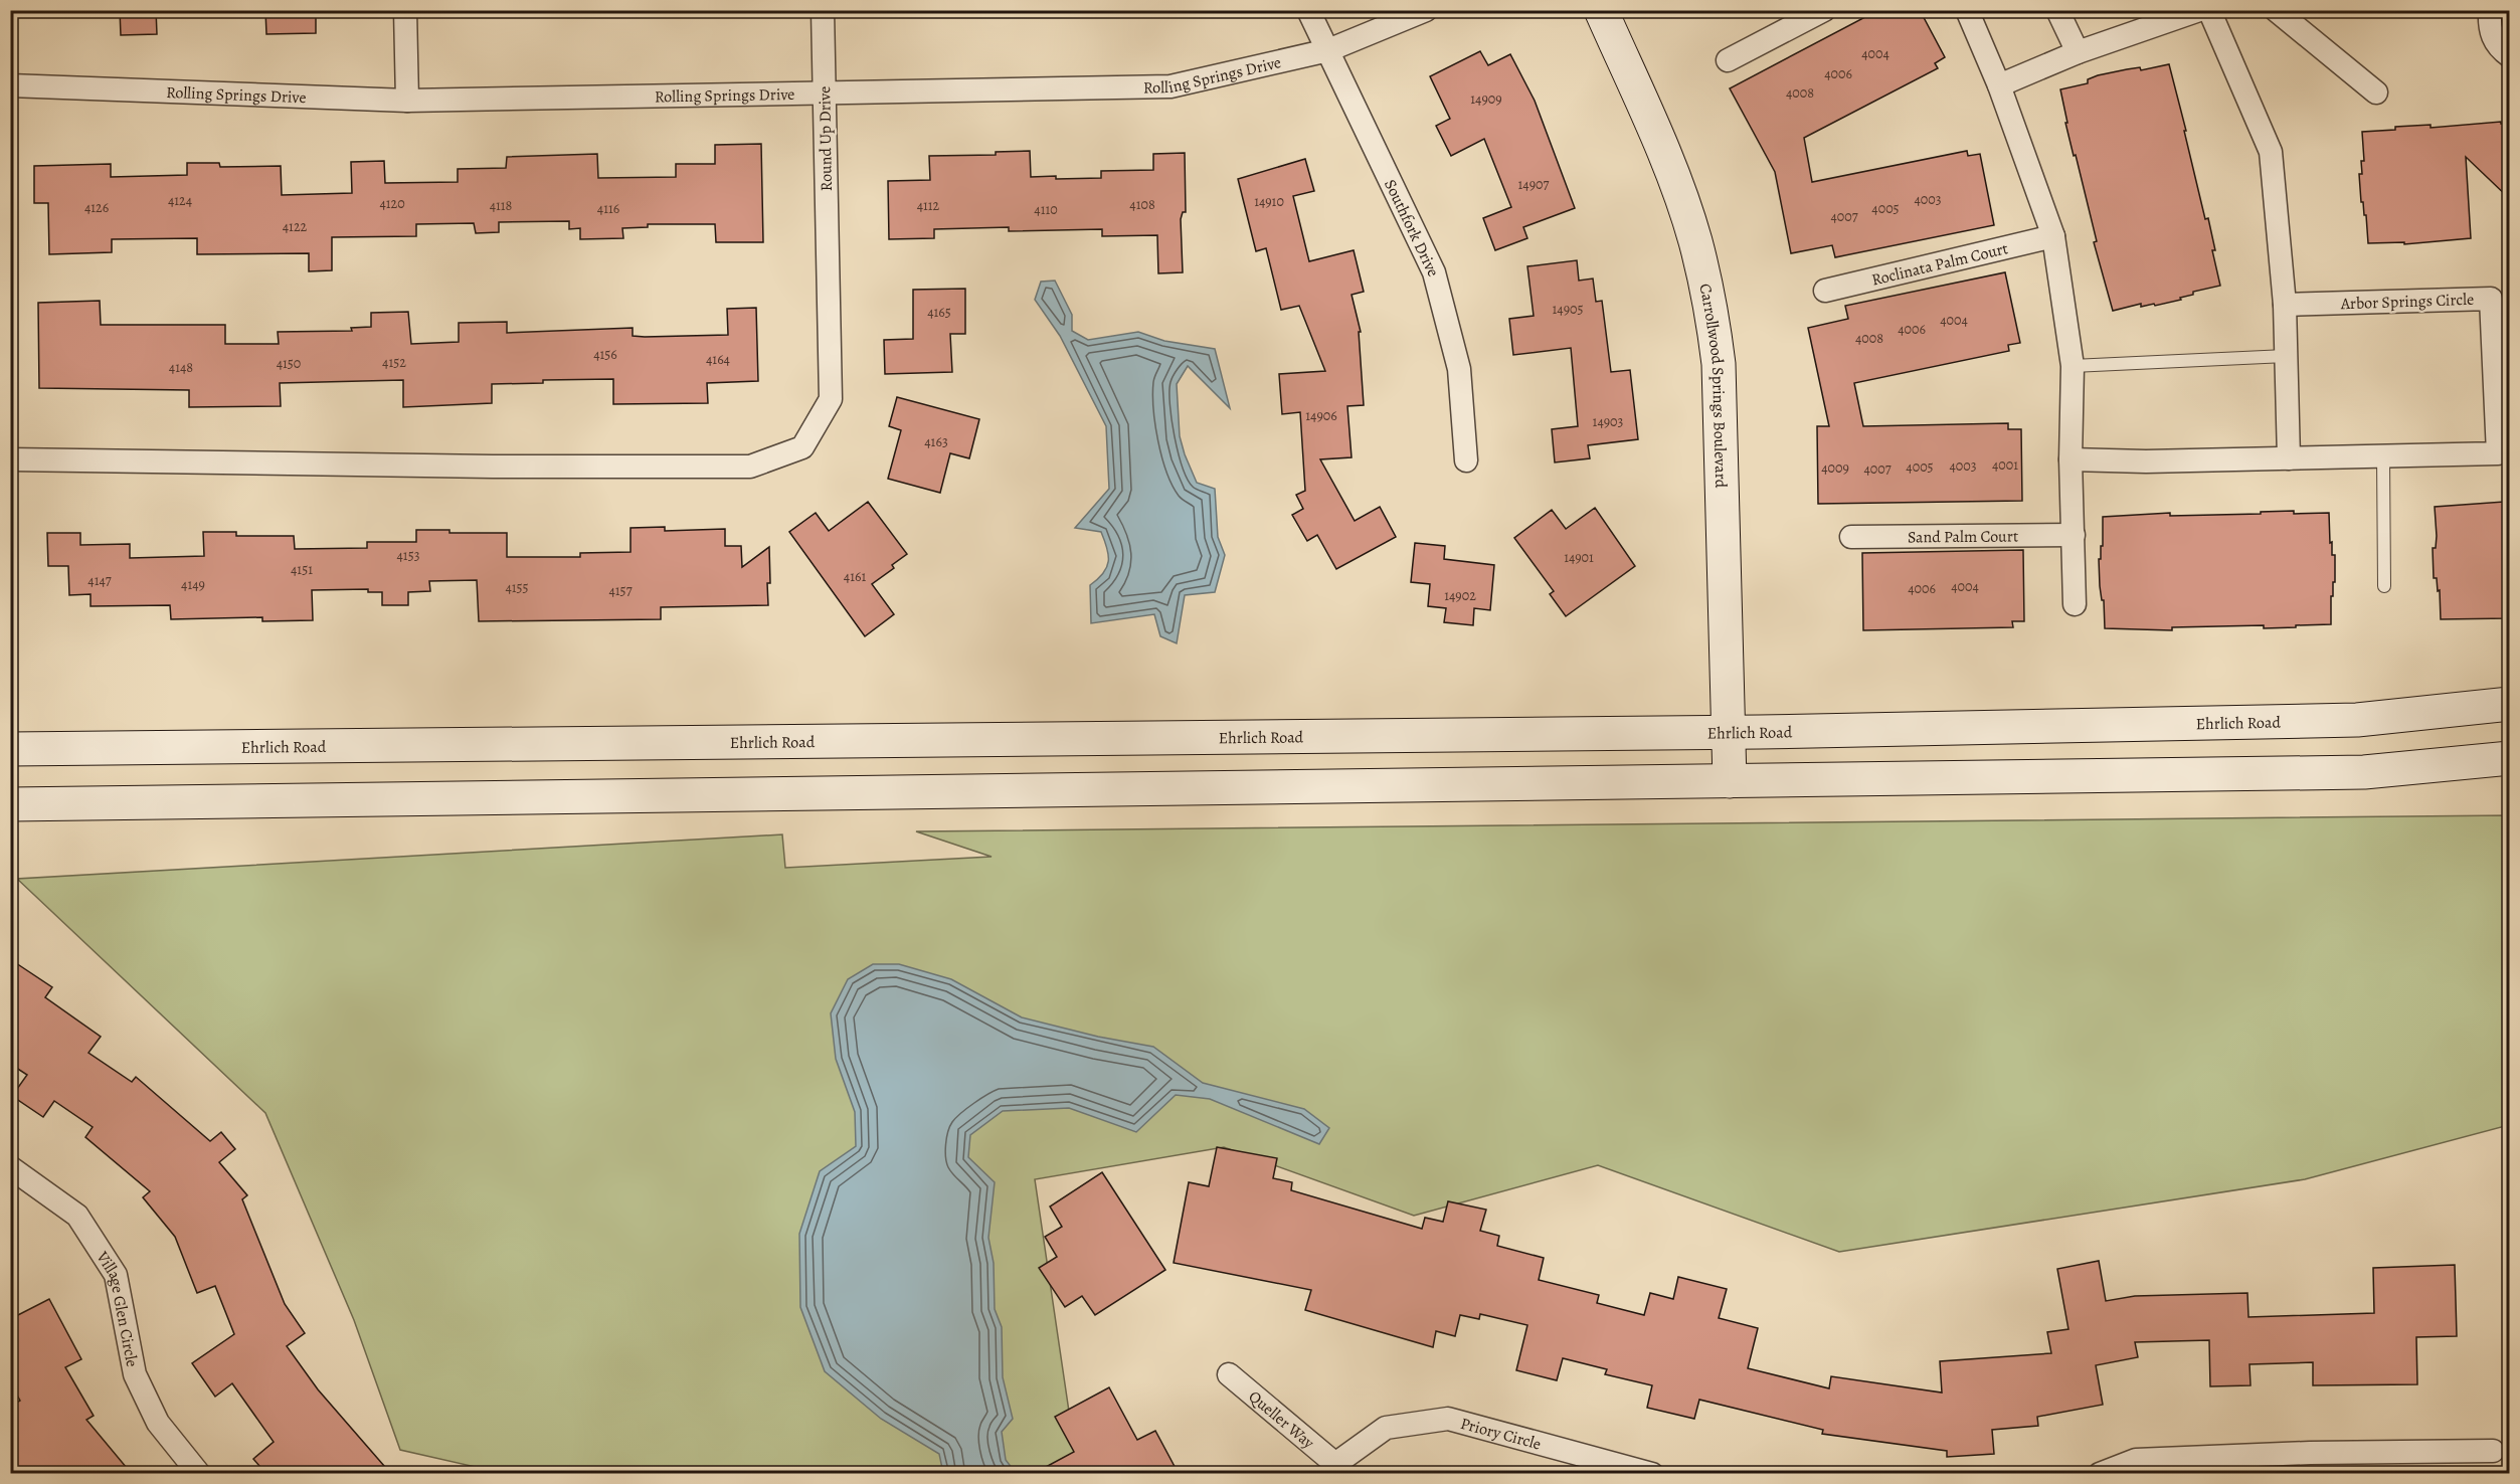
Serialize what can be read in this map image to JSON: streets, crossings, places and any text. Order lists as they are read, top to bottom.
{
  "streets": {
    "main road": ["Carrollwood Springs Boulevard", "Ehrlich Road"],
    "street": [
      "Rolling Springs Drive",
      "Round Up Drive",
      "Southfork Drive",
      "Roclinata Palm Court",
      "Arbor Springs Circle",
      "Sand Palm Court",
      "Village Glen Circle",
      "Queller Way",
      "Priory Circle"
    ]
  },
  "crossings": [
    ["Rolling Springs Drive", "Round Up Drive"],
    ["Rolling Springs Drive", "Southfork Drive"],
    ["Carrollwood Springs Boulevard", "Ehrlich Road"],
    ["Queller Way", "Priory Circle"]
  ],
  "house_numbers": [
    "4004",
    "4006",
    "4008",
    "14909",
    "14907",
    "4003",
    "4124",
    "14910",
    "4120",
    "4108",
    "4118",
    "4112",
    "4126",
    "4116",
    "4005",
    "4110",
    "4007",
    "4122",
    "14905",
    "4165",
    "4004",
    "4006",
    "4008",
    "4156",
    "4164",
    "4152",
    "4150",
    "4148",
    "14906",
    "14903",
    "4163",
    "4001",
    "4003",
    "4005",
    "4009",
    "4007",
    "4153",
    "14901",
    "4151",
    "4161",
    "4147",
    "4149",
    "4004",
    "4155",
    "4006",
    "4157",
    "14902"
  ]
}
